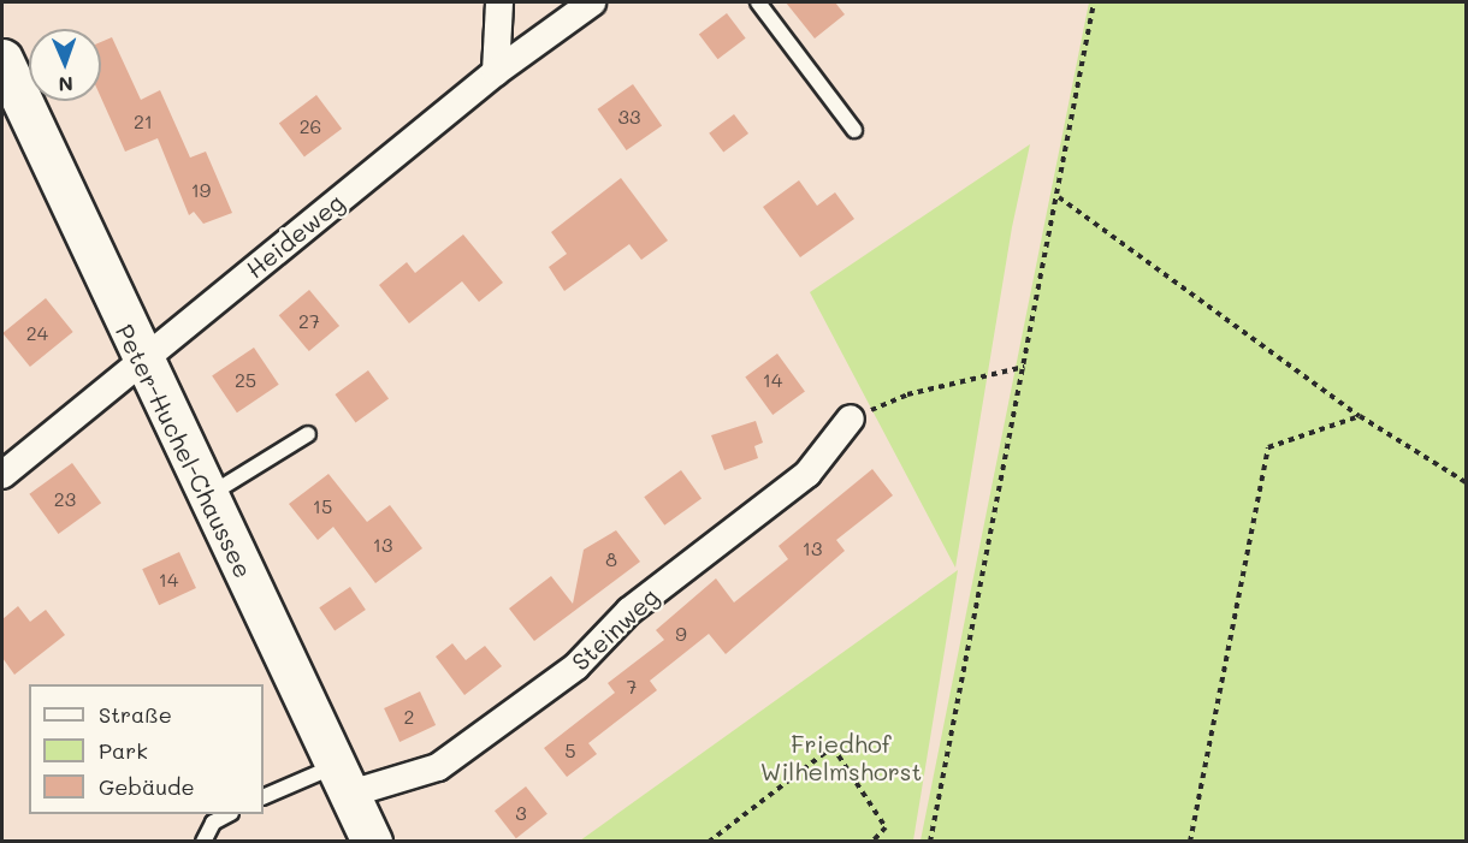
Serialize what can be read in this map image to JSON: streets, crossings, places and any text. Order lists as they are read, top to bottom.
{
  "streets": {
    "street": ["Heideweg", "Peter-Huchel-Chaussee", "Steinweg"]
  },
  "crossings": [
    ["Heideweg", "Peter-Huchel-Chaussee"],
    ["Peter-Huchel-Chaussee", "Steinweg"]
  ],
  "parks": ["Friedhof Wilhelmshorst"],
  "house_numbers": [
    "33",
    "21",
    "26",
    "19",
    "27",
    "24",
    "25",
    "14",
    "23",
    "15",
    "13",
    "13",
    "8",
    "14",
    "9",
    "7",
    "2",
    "5",
    "3"
  ],
  "legend": ["Straße", "Park", "Gebäude"],
  "north": "bottom"
}
